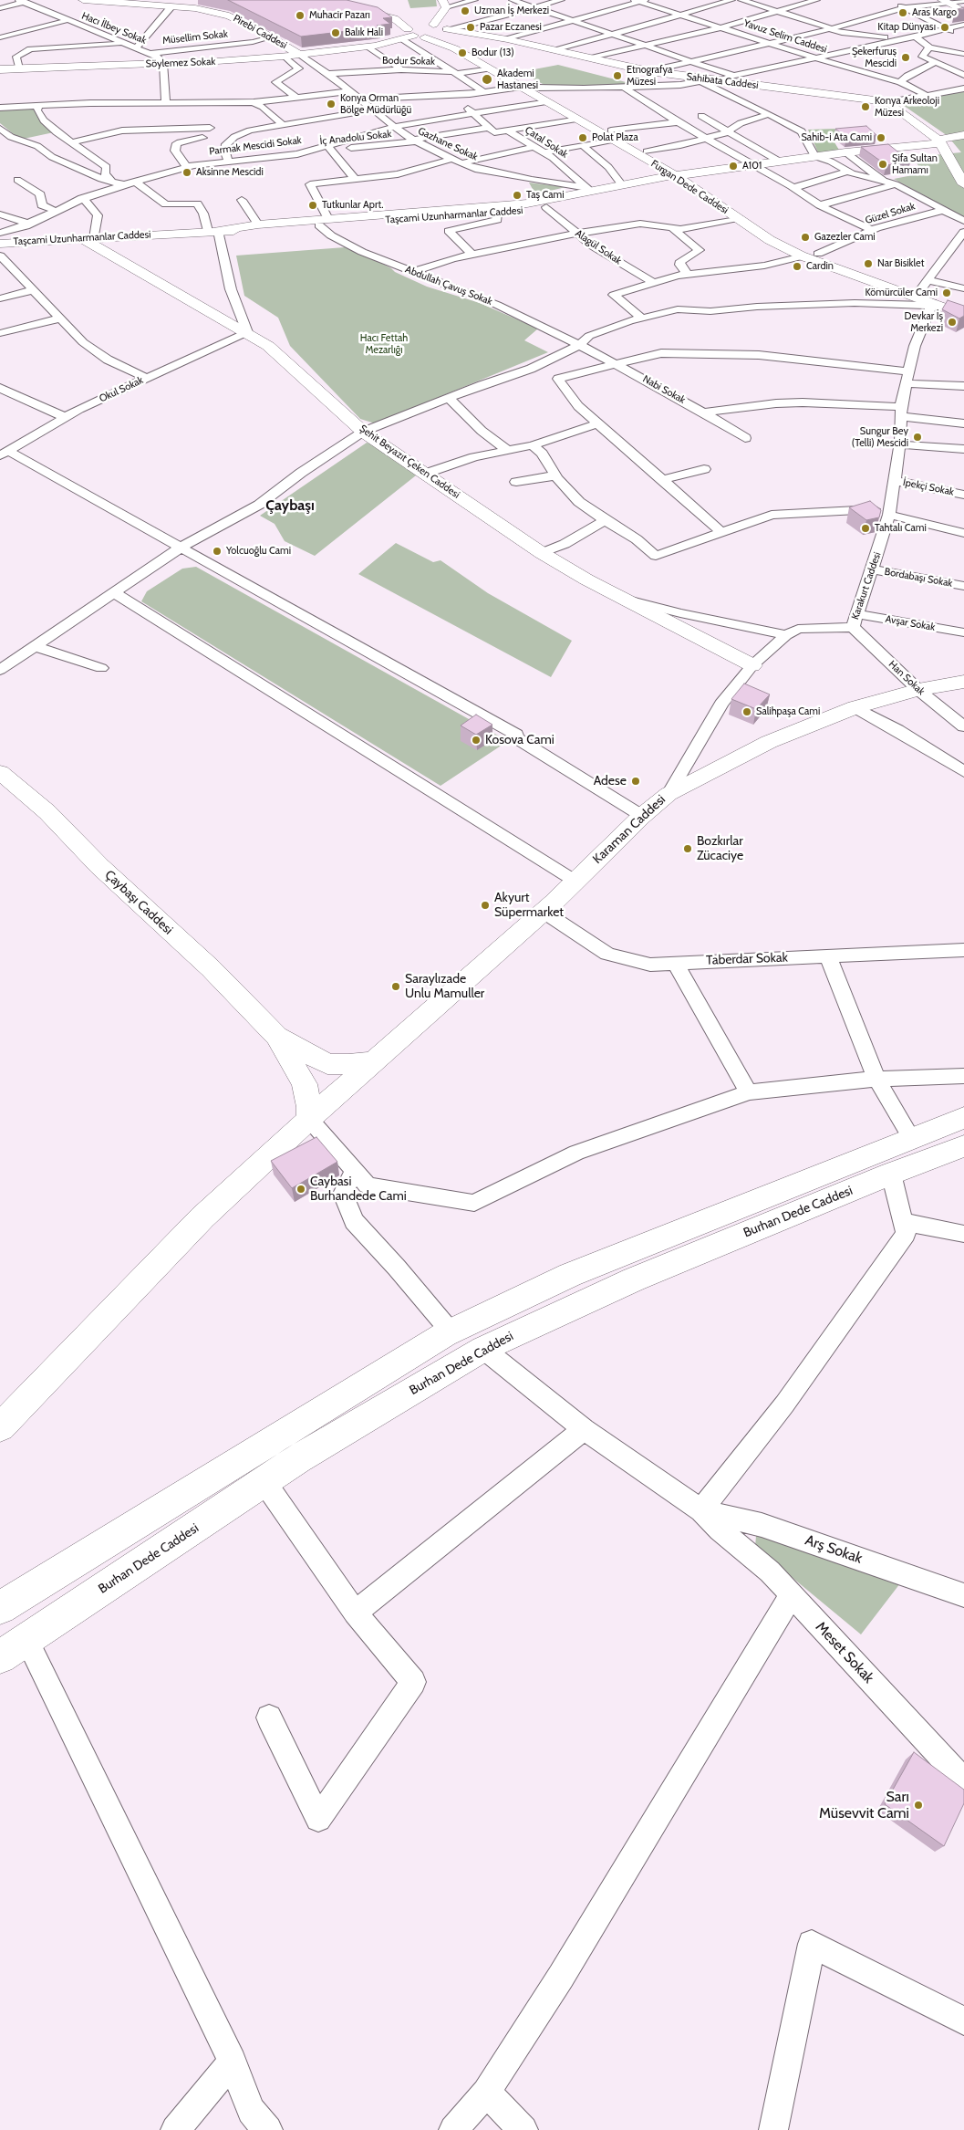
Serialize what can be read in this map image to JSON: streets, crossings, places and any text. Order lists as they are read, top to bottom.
{
  "streets": {
    "main road": [
      "Pirebi Caddesi",
      "Söylemez Sokak",
      "Sahibata Caddesi",
      "Furgan Dede Caddesi",
      "Taşcami Uzunharmanlar Caddesi",
      "Şehit Beyazıt Çeken Caddesi",
      "Karaman Caddesi",
      "Çaybaşı Caddesi",
      "Burhan Dede Caddesi"
    ],
    "street": [
      "Hacı İlbey Sokak",
      "Yavuz Selim Caddesi",
      "Müsellim Sokak",
      "Bodur Sokak",
      "İç Anadolu Sokak",
      "Çatal Sokak",
      "Gazhane Sokak",
      "Parmak Mescidi Sokak",
      "Güzel Sokak",
      "Alagül Sokak",
      "Abdullah Çavuş Sokak",
      "Okul Sokak",
      "Nabi Sokak",
      "İpekçi Sokak",
      "Bordabaşı Sokak",
      "Karakurt Caddesi",
      "Avşar Sokak",
      "Han Sokak",
      "Taberdar Sokak",
      "Arş Sokak",
      "Meset Sokak"
    ]
  },
  "crossings": [
    ["Hacı İlbey Sokak", "Müsellim Sokak"],
    ["Hacı İlbey Sokak", "Söylemez Sokak"],
    ["Pirebi Caddesi", "Müsellim Sokak"],
    ["Pirebi Caddesi", "Söylemez Sokak"],
    ["Pirebi Caddesi", "Gazhane Sokak"],
    ["Bodur Sokak", "Gazhane Sokak"],
    ["Bodur Sokak", "Parmak Mescidi Sokak"],
    ["Söylemez Sokak", "Gazhane Sokak"],
    ["Söylemez Sokak", "Furgan Dede Caddesi"],
    ["Sahibata Caddesi", "Furgan Dede Caddesi"],
    ["Sahibata Caddesi", "Taşcami Uzunharmanlar Caddesi"],
    ["İç Anadolu Sokak", "Çatal Sokak"],
    ["İç Anadolu Sokak", "Gazhane Sokak"],
    ["İç Anadolu Sokak", "Parmak Mescidi Sokak"],
    ["İç Anadolu Sokak", "Furgan Dede Caddesi"],
    ["Çatal Sokak", "Gazhane Sokak"],
    ["Çatal Sokak", "Taşcami Uzunharmanlar Caddesi"],
    ["Gazhane Sokak", "Parmak Mescidi Sokak"],
    ["Gazhane Sokak", "Taşcami Uzunharmanlar Caddesi"],
    ["Parmak Mescidi Sokak", "Furgan Dede Caddesi"],
    ["Furgan Dede Caddesi", "Güzel Sokak"],
    ["Furgan Dede Caddesi", "Taşcami Uzunharmanlar Caddesi"],
    ["Furgan Dede Caddesi", "Karakurt Caddesi"],
    ["Taşcami Uzunharmanlar Caddesi", "Alagül Sokak"],
    ["Taşcami Uzunharmanlar Caddesi", "Abdullah Çavuş Sokak"],
    ["Taşcami Uzunharmanlar Caddesi", "Şehit Beyazıt Çeken Caddesi"],
    ["Abdullah Çavuş Sokak", "Nabi Sokak"],
    ["Okul Sokak", "Şehit Beyazıt Çeken Caddesi"],
    ["İpekçi Sokak", "Karakurt Caddesi"],
    ["Bordabaşı Sokak", "Karakurt Caddesi"],
    ["Karakurt Caddesi", "Avşar Sokak"],
    ["Karakurt Caddesi", "Han Sokak"],
    ["Avşar Sokak", "Han Sokak"],
    ["Han Sokak", "Karaman Caddesi"],
    ["Karaman Caddesi", "Taberdar Sokak"],
    ["Arş Sokak", "Meset Sokak"]
  ],
  "districts": ["Çaybaşı"],
  "parks": ["Hacı Fettah Mezarlığı"],
  "places": [
    "Uzman İş Merkezi",
    "Aras Kargo",
    "Muhacir Pazarı",
    "Pazar Eczanesi",
    "Kitap Dünyası",
    "Balık Hali",
    "Bodur (13)",
    "Şekerfuruş Mescidi",
    "Etnografya Müzesi",
    "Akademi Hastanesi",
    "Konya Orman Bölge Müdürlüğü",
    "Konya Arkeoloji Müzesi",
    "Polat Plaza",
    "Sahib-i Ata Cami",
    "Şifa Sultan Hamamı",
    "A101",
    "Aksinne Mescidi",
    "Taş Cami",
    "Tutkunlar Aprt.",
    "Gazezler Cami",
    "Nar Bisiklet",
    "Cardin",
    "Kömürcüler Cami",
    "Devkar İş Merkezi",
    "Sungur Bey (Telli) Mescidi",
    "Tahtalı Cami",
    "Yolcuoğlu Cami",
    "Salihpaşa Cami",
    "Kosova Cami",
    "Adese",
    "Bozkırlar Zücaciye",
    "Akyurt Süpermarket",
    "Saraylızade Unlu Mamuller",
    "Caybasi Burhandede Cami",
    "Sarı Müsevvit Cami"
  ]
}
